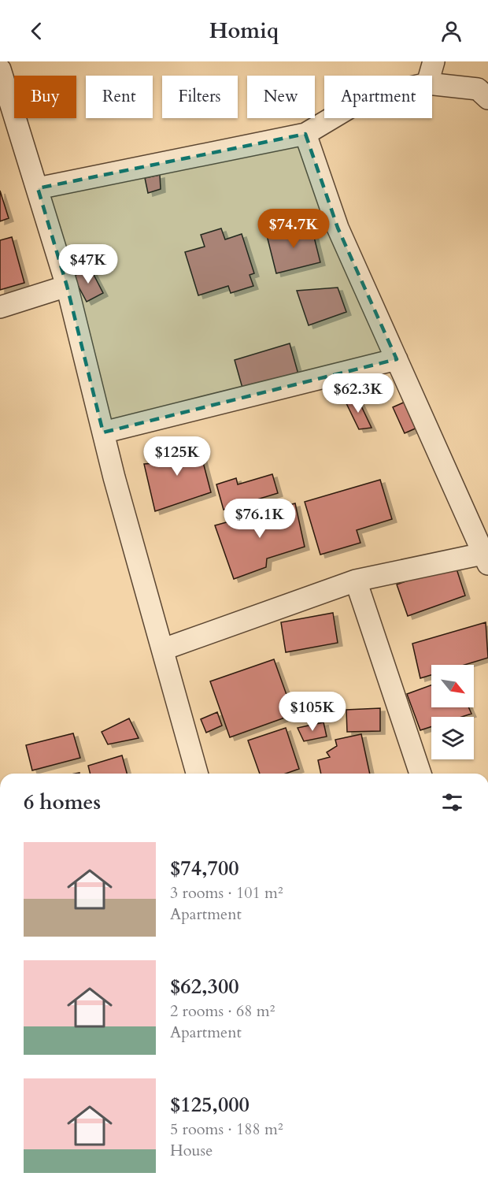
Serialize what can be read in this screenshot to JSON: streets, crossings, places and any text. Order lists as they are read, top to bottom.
{
  "north": "bottom right",
  "page": {
    "header": "Homiq",
    "chip": [
      "Buy",
      "Rent",
      "Filters",
      "New",
      "Apartment"
    ],
    "price": [
      "$74.7K",
      "$47K",
      "$62.3K",
      "$125K",
      "$76.1K",
      "$105K"
    ],
    "heading": "6 homes",
    "list": [
      {
        "name": "$74,700",
        "note": "3 rooms · 101 m² · Apartment"
      },
      {
        "name": "$62,300",
        "note": "2 rooms · 68 m² · Apartment"
      },
      {
        "name": "$125,000",
        "note": "5 rooms · 188 m² · House"
      }
    ]
  }
}
